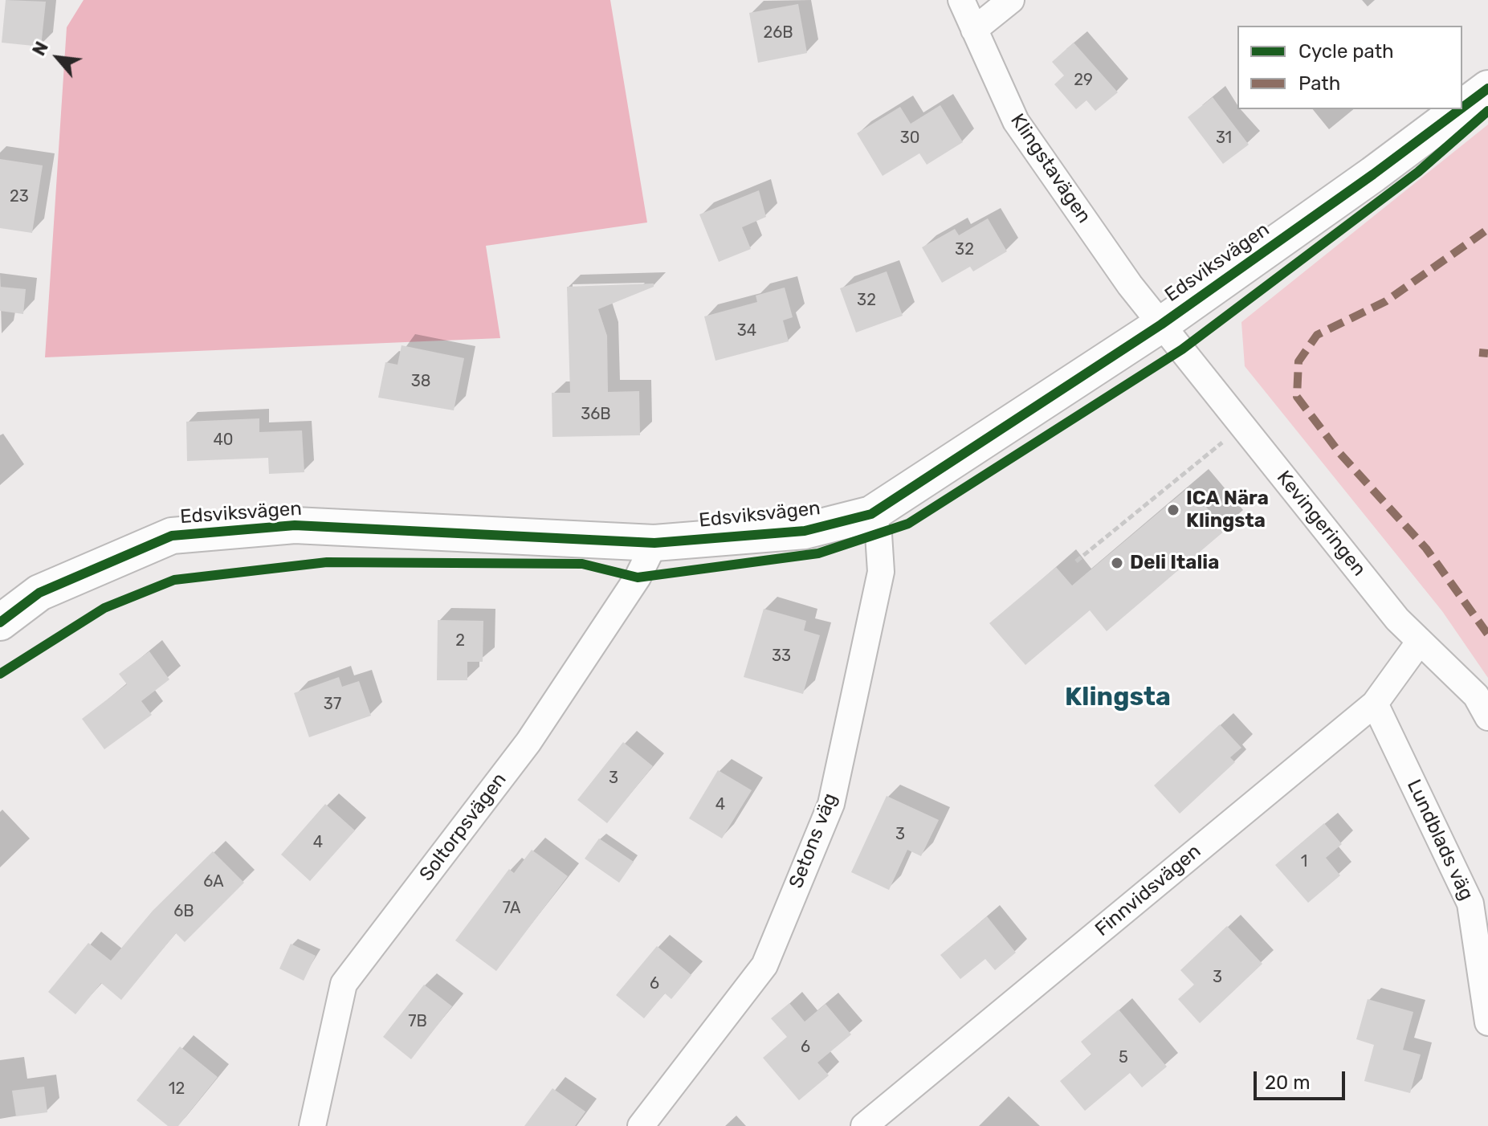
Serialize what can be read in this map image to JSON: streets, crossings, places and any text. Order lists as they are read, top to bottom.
{
  "streets": {
    "street": [
      "Klingstavägen",
      "Edsviksvägen",
      "Kevingeringen",
      "Soltorpsvägen",
      "Lundblads väg",
      "Setons väg",
      "Finnvidsvägen"
    ]
  },
  "crossings": [
    ["Klingstavägen", "Edsviksvägen"],
    ["Klingstavägen", "Kevingeringen"],
    ["Edsviksvägen", "Kevingeringen"],
    ["Edsviksvägen", "Soltorpsvägen"],
    ["Edsviksvägen", "Setons väg"],
    ["Kevingeringen", "Finnvidsvägen"],
    ["Lundblads väg", "Finnvidsvägen"]
  ],
  "districts": ["Klingsta"],
  "places": ["ICA Nära Klingsta", "Deli Italia"],
  "house_numbers": [
    "26B",
    "29",
    "30",
    "31",
    "23",
    "32",
    "32",
    "34",
    "38",
    "36B",
    "40",
    "2",
    "33",
    "37",
    "3",
    "4",
    "3",
    "4",
    "1",
    "6A",
    "7A",
    "6B",
    "3",
    "6",
    "7B",
    "6",
    "5",
    "12"
  ],
  "legend": ["Cycle path", "Path"],
  "scale_bar": "20 m",
  "north": "top left"
}
